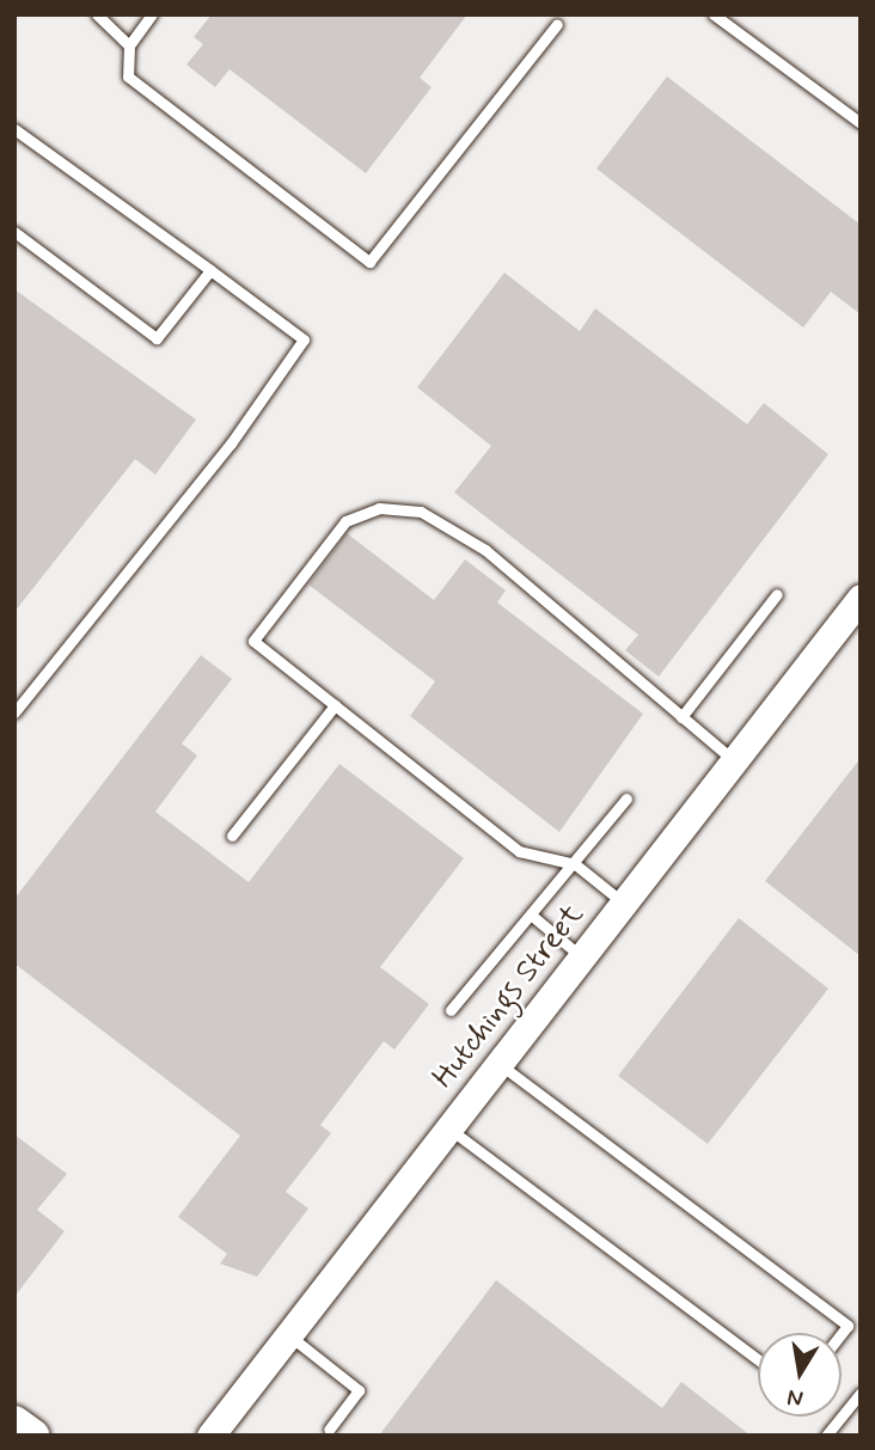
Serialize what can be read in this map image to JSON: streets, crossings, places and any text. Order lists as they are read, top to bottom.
{
  "streets": {
    "street": ["Hutchings Street"]
  },
  "north": "bottom"
}
